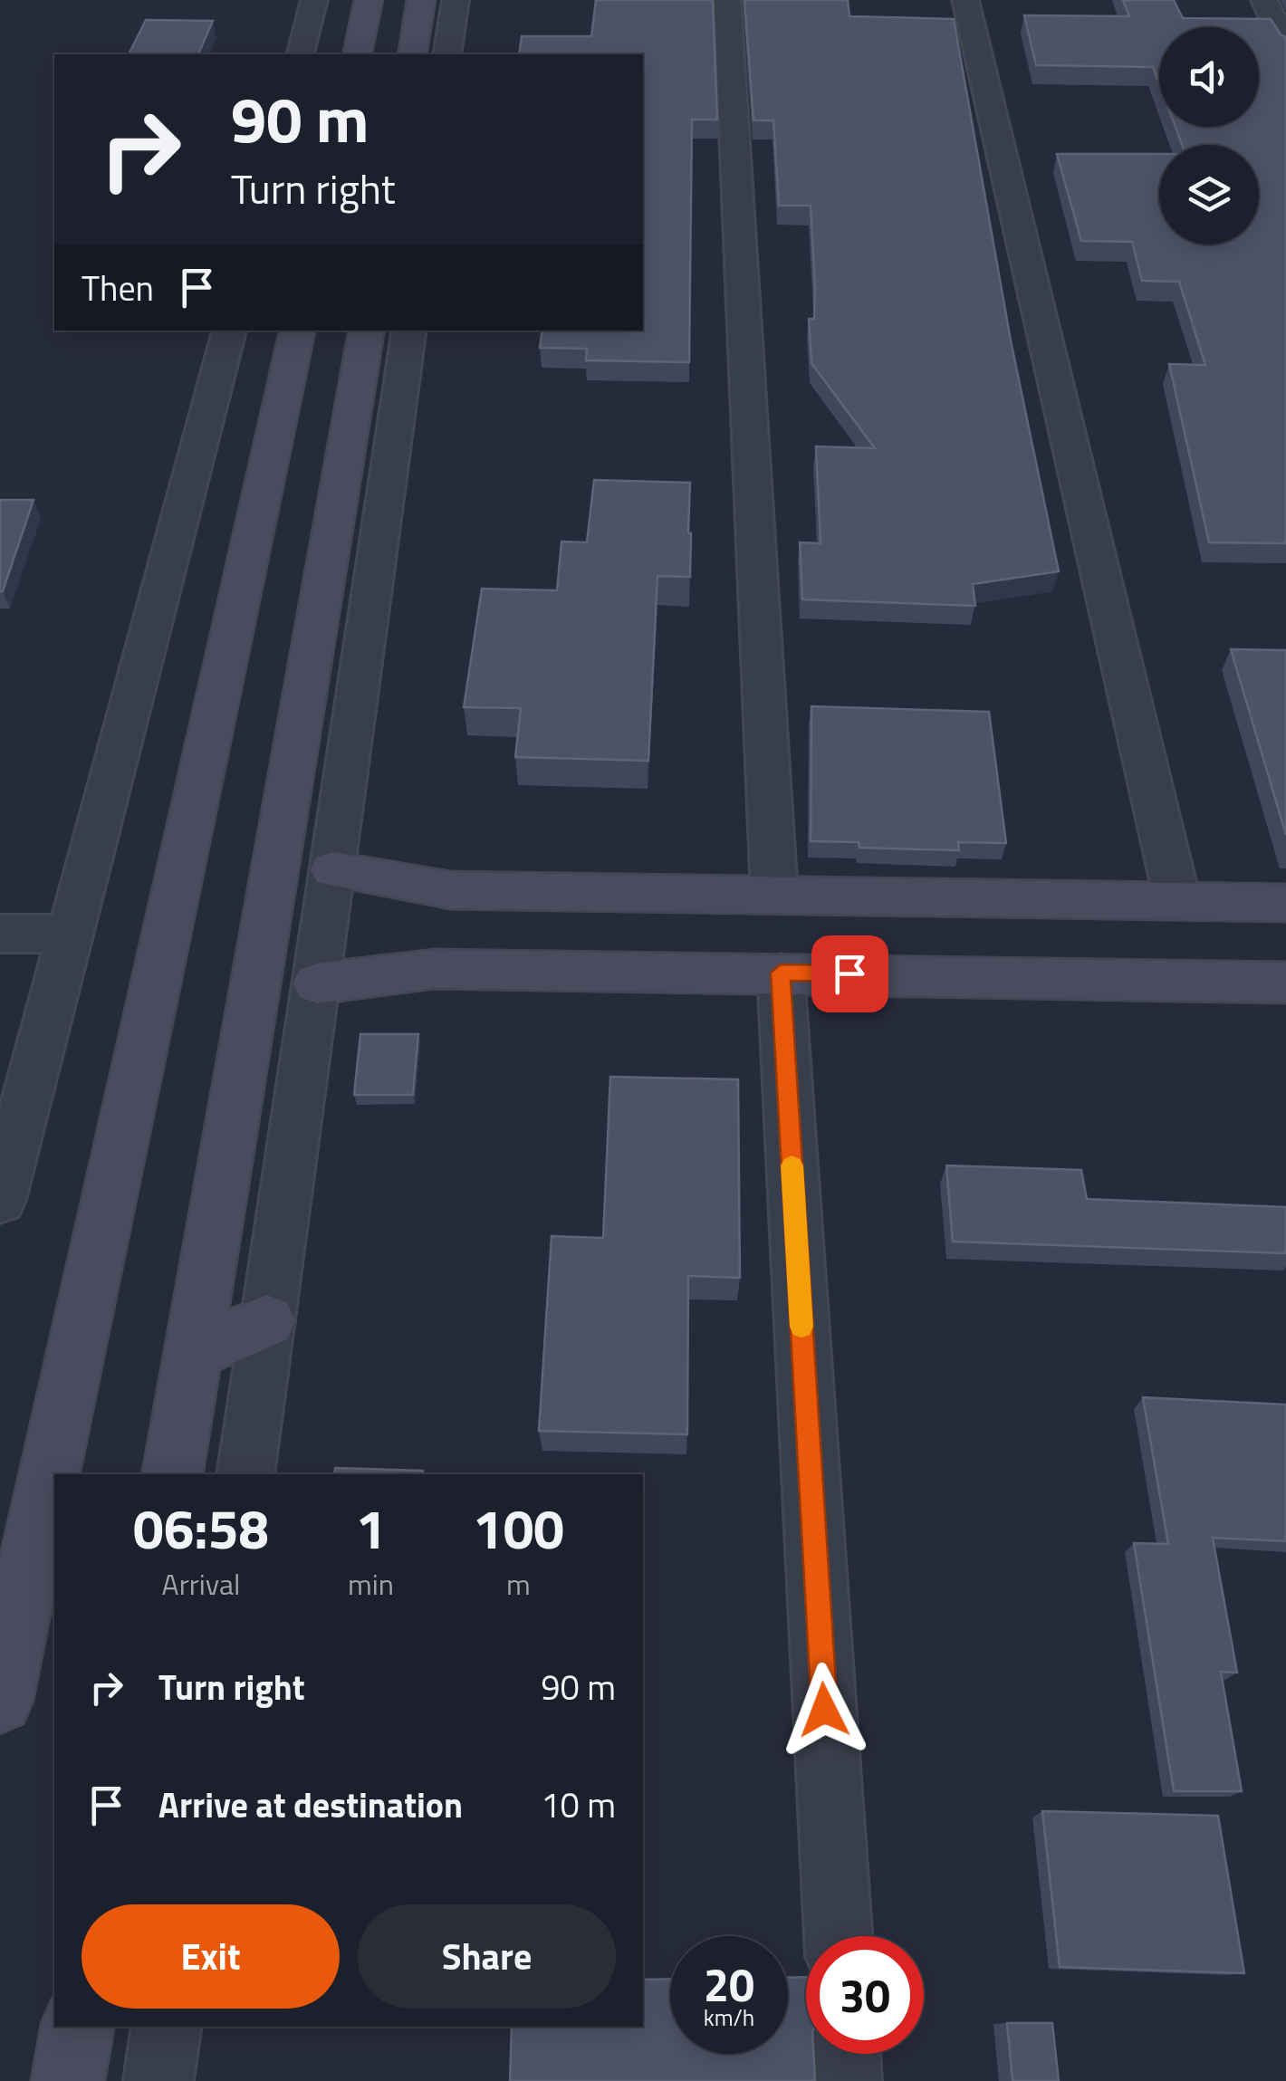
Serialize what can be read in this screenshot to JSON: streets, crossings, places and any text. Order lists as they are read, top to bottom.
{
  "page": {
    "turn": ["90 m", "Turn right"],
    "then": "Then",
    "eta": [
      "06:58",
      "Arrival",
      "1",
      "min",
      "100",
      "m"
    ],
    "list": [
      {
        "name": "Turn right",
        "value": "90 m"
      },
      {
        "name": "Arrive at destination",
        "value": "10 m"
      }
    ],
    "buttons": ["Exit", "Share"],
    "speed": "20 km/h",
    "limit": "30"
  }
}
